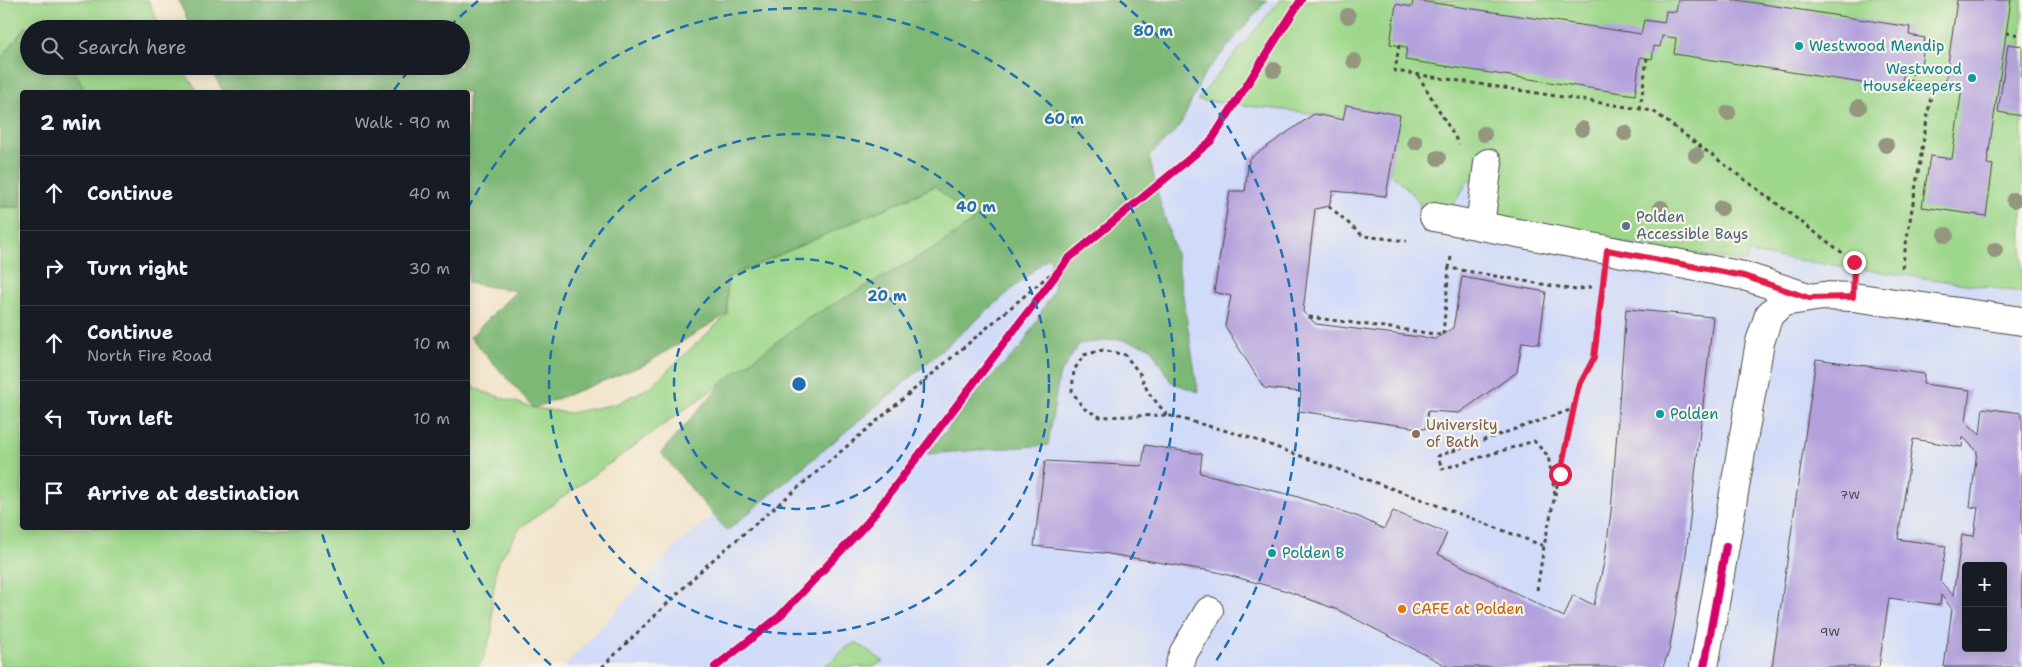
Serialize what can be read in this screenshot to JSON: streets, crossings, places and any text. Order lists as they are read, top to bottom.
{
  "places": [
    "Westwood Mendip",
    "Westwood Housekeepers",
    "Polden Accessible Bays",
    "Polden",
    "University of Bath",
    "Polden B",
    "CAFE at Polden"
  ],
  "house_numbers": ["7W", "9W"],
  "page": {
    "search": "Search here",
    "heading": ["2 min", "Walk · 90 m"],
    "list": [
      ["Continue", "40 m"],
      ["Turn right", "30 m"],
      ["Continue", "North Fire Road", "10 m"],
      ["Turn left", "10 m"],
      "Arrive at destination"
    ],
    "map_buttons": ["+", "−"]
  },
  "rings": [
    "80 m",
    "60 m",
    "40 m",
    "20 m"
  ]
}
